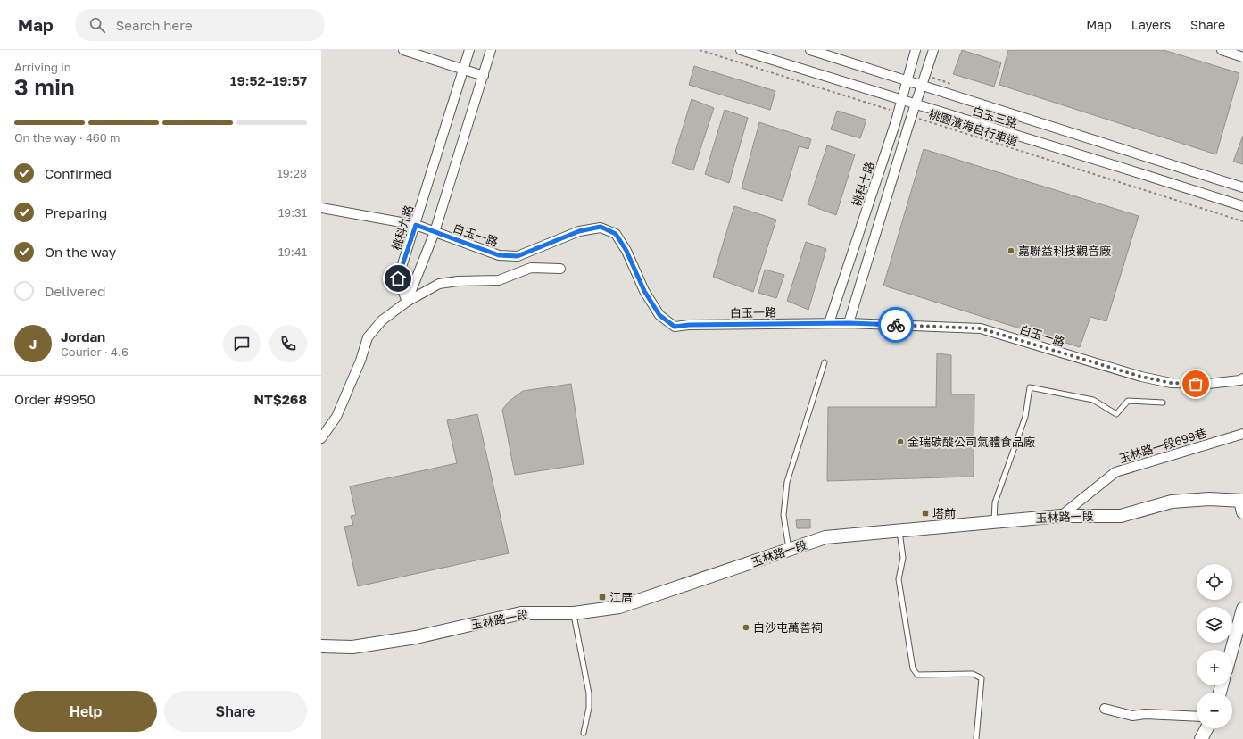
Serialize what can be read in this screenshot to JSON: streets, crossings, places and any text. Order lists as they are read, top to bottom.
{
  "streets": {
    "street": [
      "白玉三路",
      "桃科十路",
      "桃科九路",
      "白玉一路",
      "玉林路一段699巷",
      "玉林路一段"
    ],
    "path": ["桃園濱海自行車道"]
  },
  "crossings": [
    ["白玉三路", "桃科十路"],
    ["桃科十路", "白玉一路"],
    ["桃科九路", "白玉一路"],
    ["玉林路一段699巷", "玉林路一段"]
  ],
  "places": {
    "other": ["嘉聯益科技觀音廠", "金瑞碳酸公司氣體食品廠", "白沙屯萬善祠"],
    "transit": ["塔前", "江厝"]
  },
  "page": {
    "header": "Map",
    "search": "Search here",
    "nav": ["Map", "Layers", "Share"],
    "heading": ["3 min", "Arriving in", "19:52–19:57"],
    "panel": [
      "Jordan",
      "Courier · 4.6",
      "Order #9950",
      "NT$268"
    ],
    "bar": "On the way · 460 m",
    "list": [
      ["Confirmed", "19:28"],
      ["Preparing", "19:31"],
      ["On the way", "19:41"],
      "Delivered"
    ],
    "round": "J",
    "map_buttons": ["+", "−"],
    "buttons": ["Help", "Share"]
  }
}
